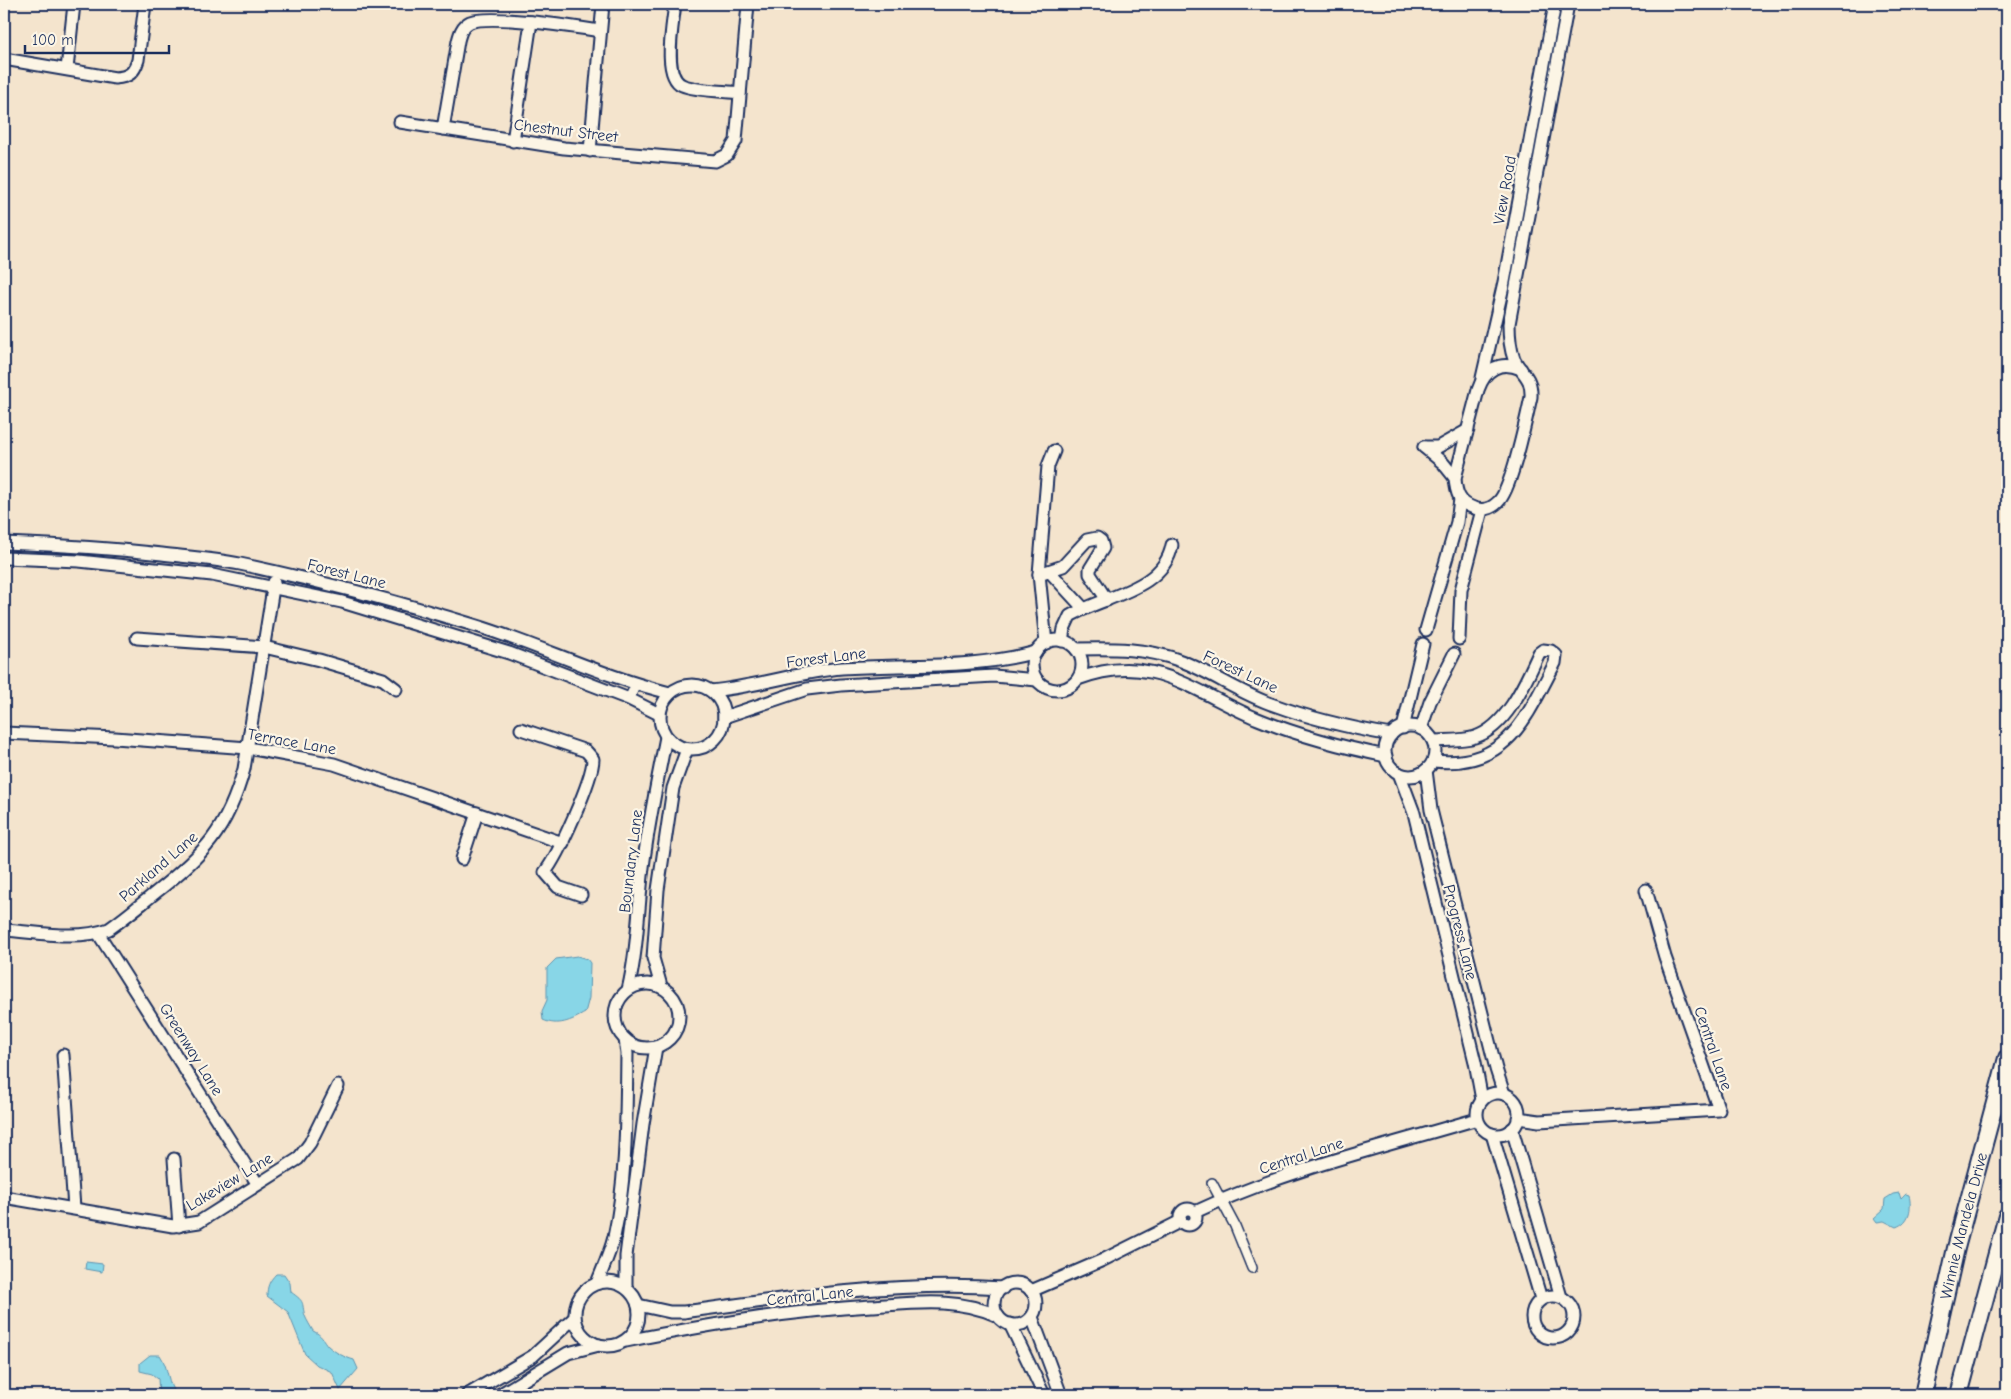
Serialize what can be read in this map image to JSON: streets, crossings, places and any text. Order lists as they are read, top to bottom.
{
  "streets": {
    "main road": ["Winnie Mandela Drive"],
    "street": [
      "Chestnut Street",
      "View Road",
      "Forest Lane",
      "Terrace Lane",
      "Boundary Lane",
      "Parkland Lane",
      "Progress Lane",
      "Central Lane",
      "Greenway Lane",
      "Lakeview Lane"
    ]
  },
  "crossings": [
    ["Forest Lane", "Boundary Lane"],
    ["Forest Lane", "Parkland Lane"],
    ["Forest Lane", "Progress Lane"],
    ["Terrace Lane", "Parkland Lane"],
    ["Parkland Lane", "Greenway Lane"],
    ["Progress Lane", "Central Lane"],
    ["Greenway Lane", "Lakeview Lane"]
  ],
  "scale_bar": "100 m"
}
